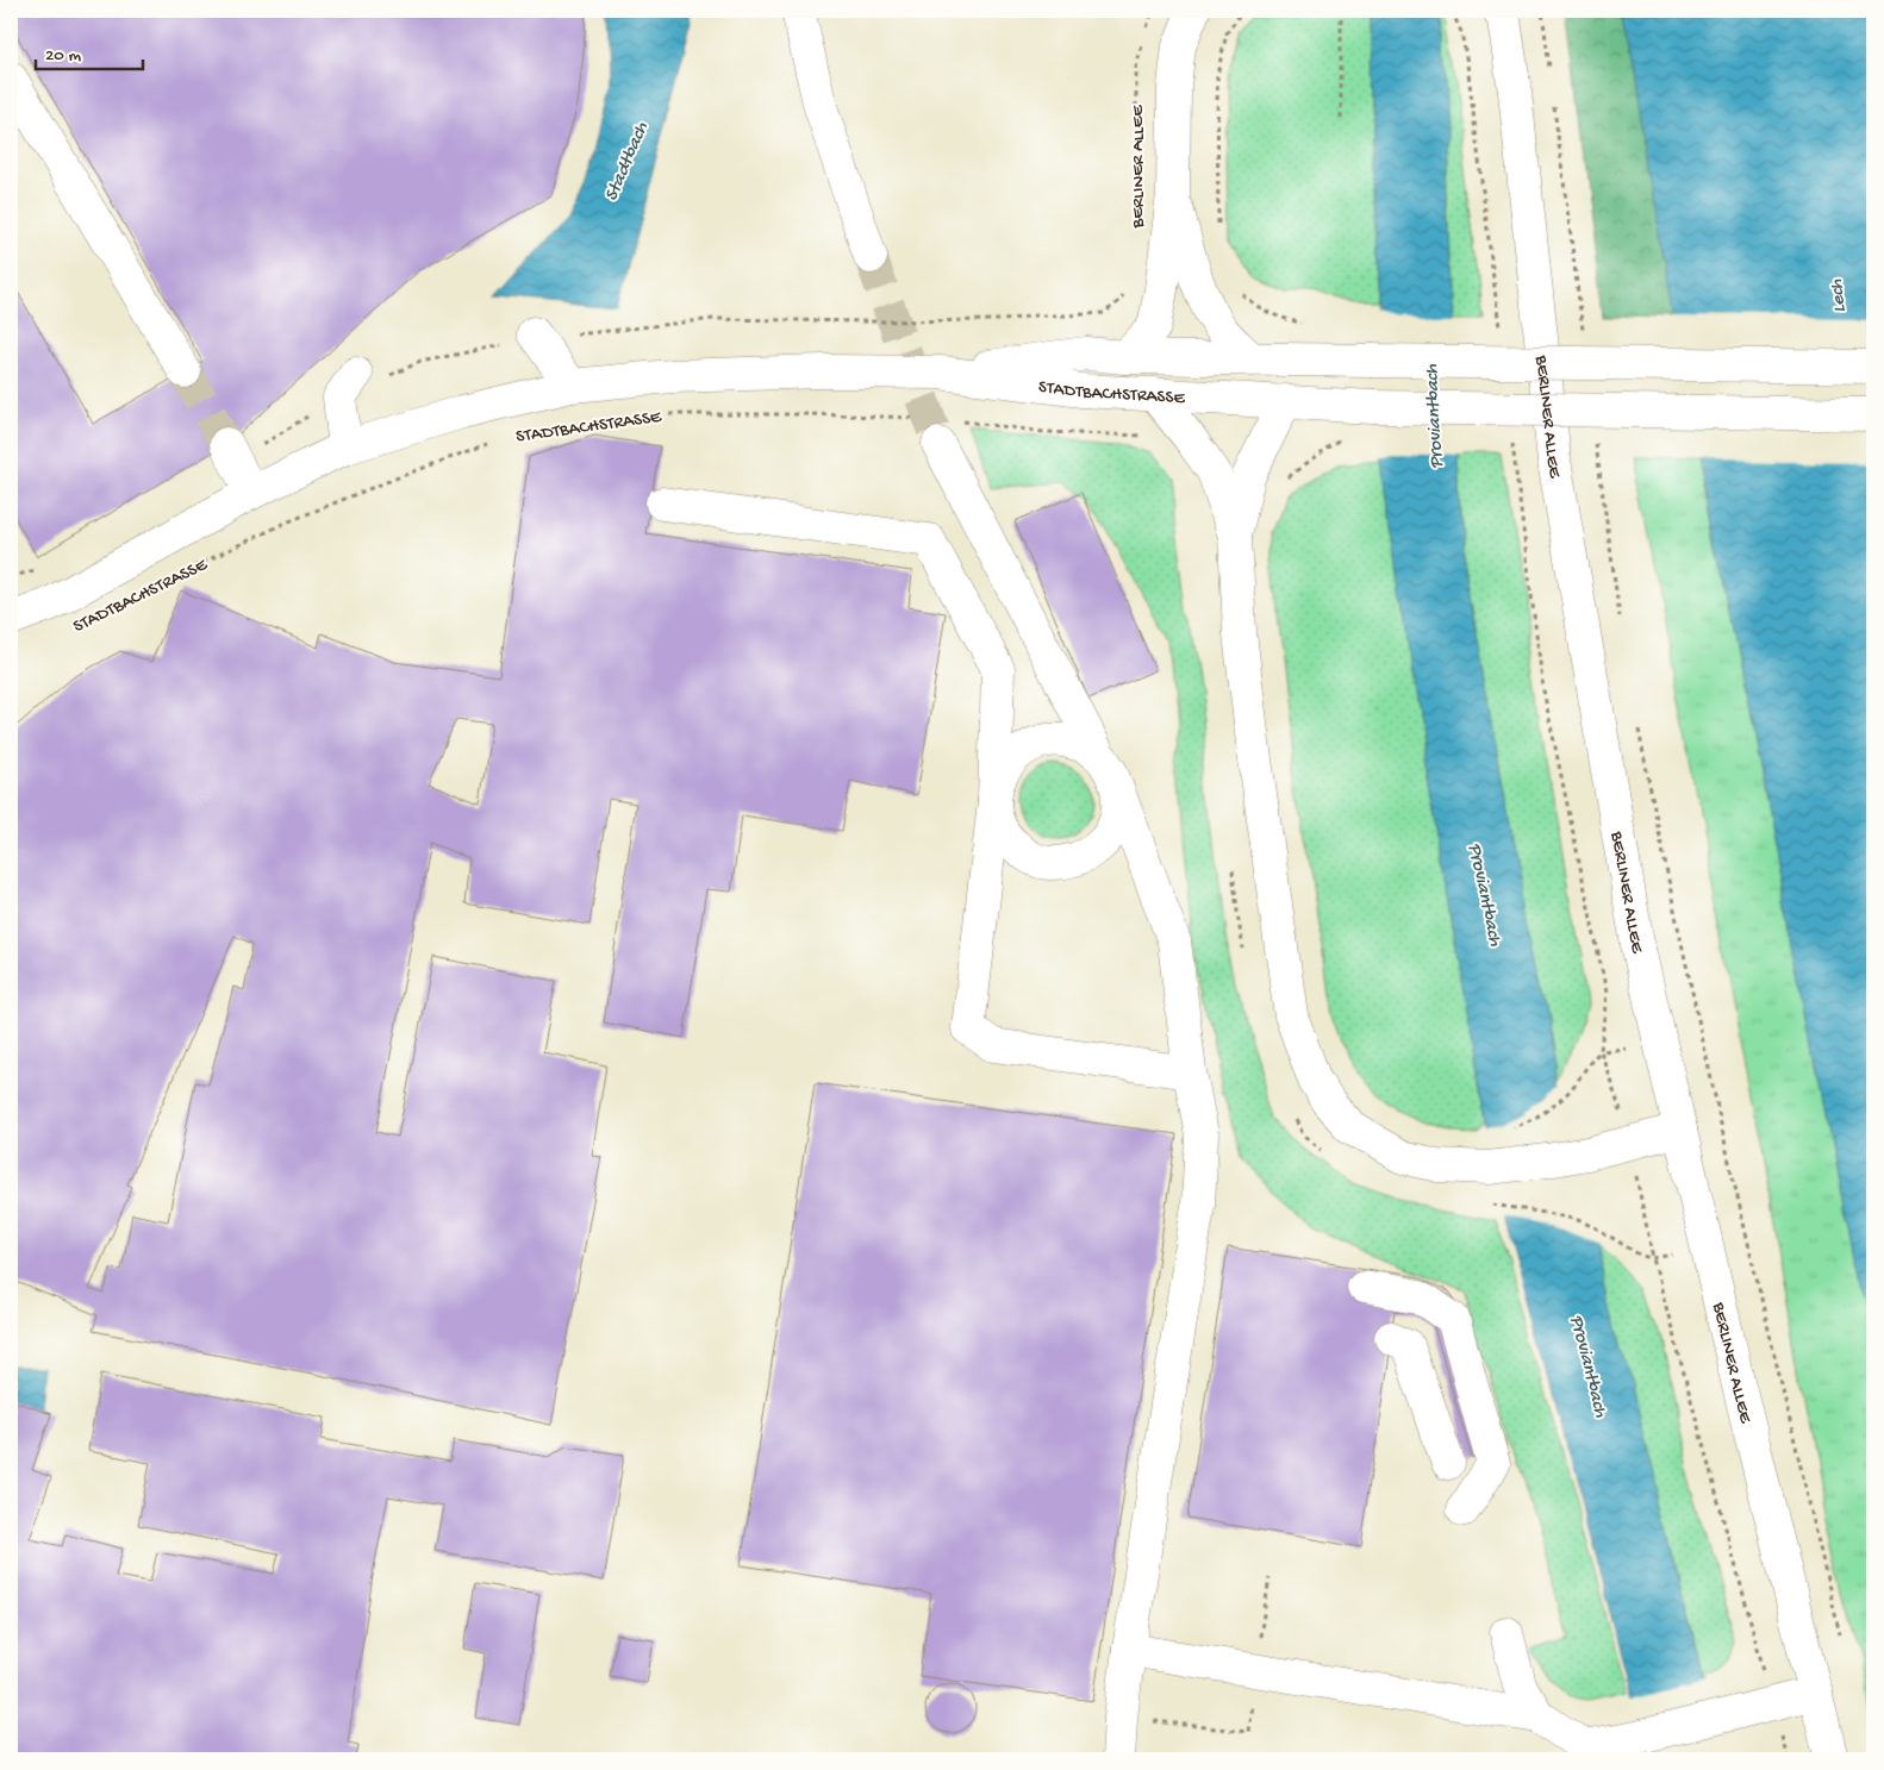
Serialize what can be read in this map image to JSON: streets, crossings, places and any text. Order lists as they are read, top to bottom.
{
  "streets": {
    "main road": ["BERLINER ALLEE", "STADTBACHSTRASSE"]
  },
  "water": ["Stadtbach", "Lech", "Proviantbach"],
  "scale_bar": "20 m"
}
